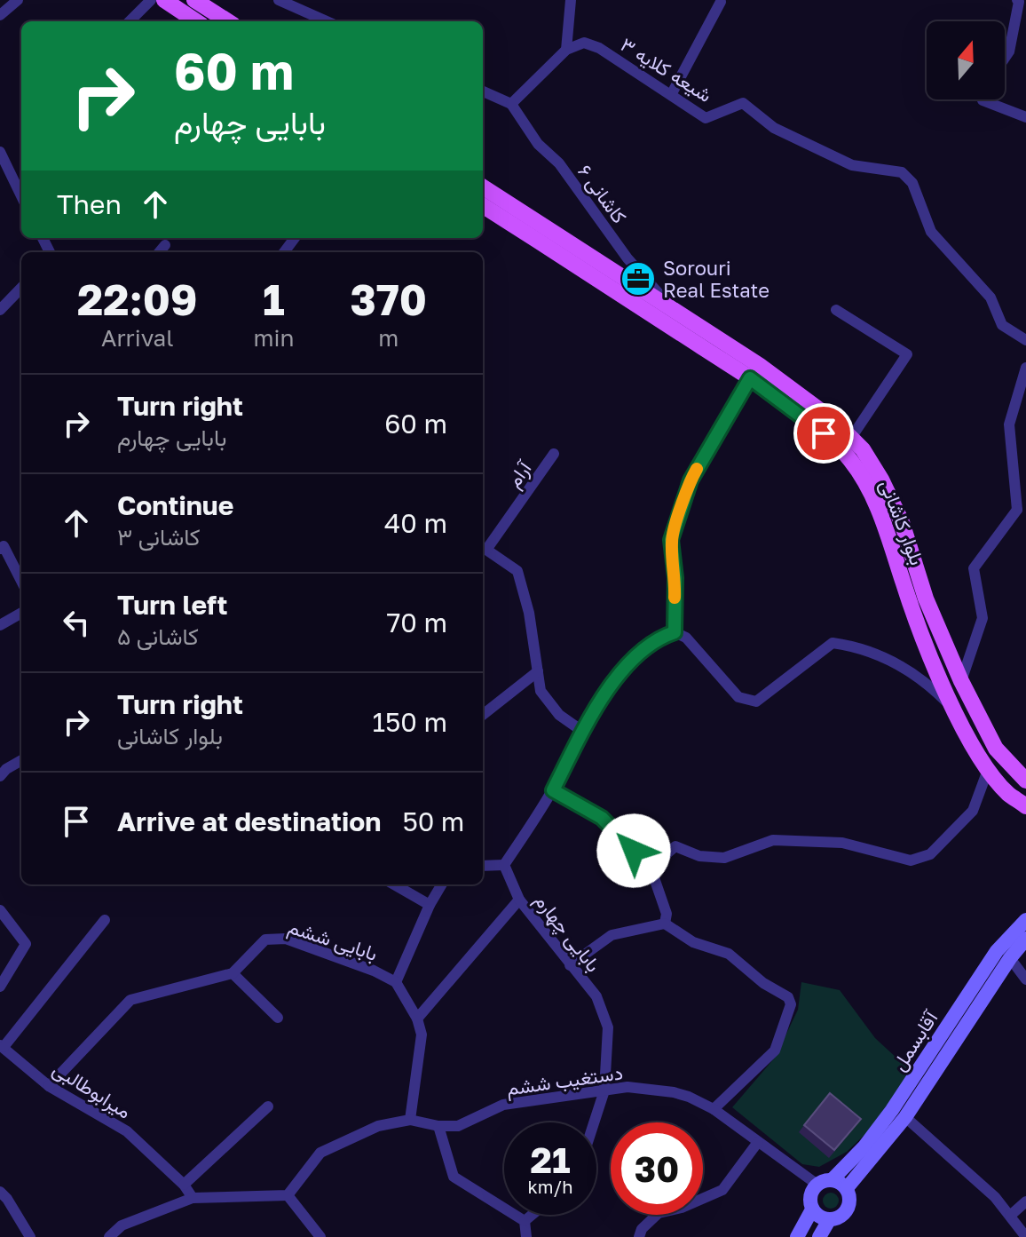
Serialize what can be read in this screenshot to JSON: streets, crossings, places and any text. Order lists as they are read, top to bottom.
{
  "streets": {
    "main road": ["بلوار کاشانی"],
    "street": [
      "شیعه کلایه ۳",
      "کاشانی ۶",
      "آرام",
      "بابایی چهارم",
      "بابایی ششم",
      "آقابسمل",
      "دستغیب ششم",
      "میرابوطالبی"
    ]
  },
  "crossings": [
    ["کاشانی ۶", "بلوار کاشانی"],
    ["بابایی چهارم", "دستغیب ششم"],
    ["بابایی ششم", "دستغیب ششم"],
    ["آقابسمل", "دستغیب ششم"]
  ],
  "places": {
    "office": ["Sorouri Real Estate"]
  },
  "north": "top",
  "page": {
    "turn": ["60 m", "بابایی چهارم"],
    "then": "Then",
    "eta": [
      "22:09",
      "Arrival",
      "1",
      "min",
      "370",
      "m"
    ],
    "list": [
      {
        "name": "Turn right",
        "note": "بابایی چهارم",
        "value": "60 m"
      },
      {
        "name": "Continue",
        "note": "کاشانی ۳",
        "value": "40 m"
      },
      {
        "name": "Turn left",
        "note": "کاشانی ۵",
        "value": "70 m"
      },
      {
        "name": "Turn right",
        "note": "بلوار کاشانی",
        "value": "150 m"
      },
      {
        "name": "Arrive at destination",
        "value": "50 m"
      }
    ],
    "speed": "21 km/h",
    "limit": "30"
  }
}
